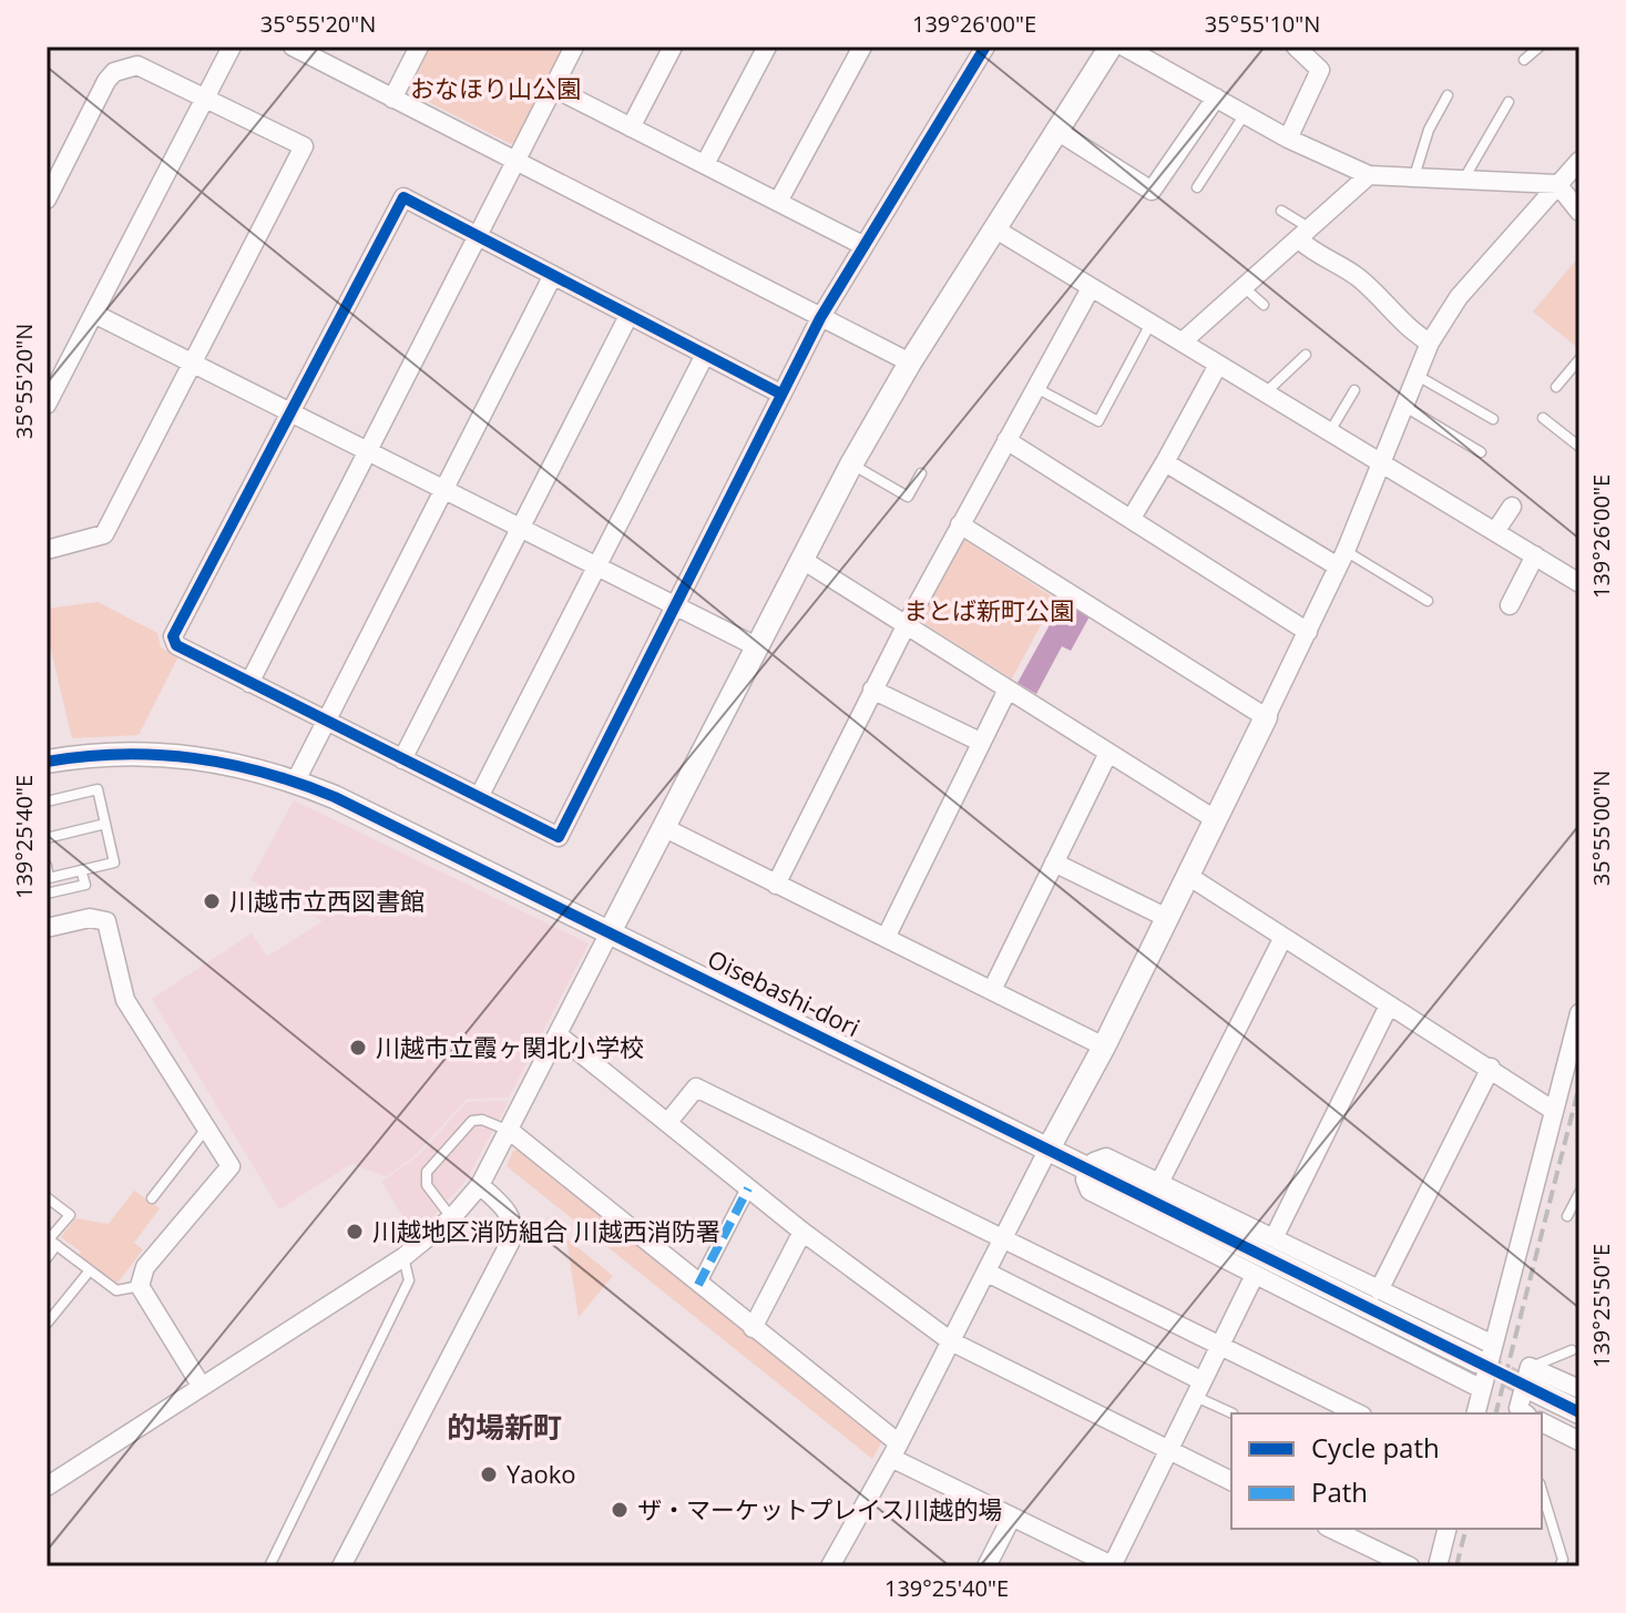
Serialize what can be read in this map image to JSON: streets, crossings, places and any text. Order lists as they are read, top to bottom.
{
  "streets": {
    "street": ["Oisebashi-dori"]
  },
  "districts": ["的場新町"],
  "parks": ["おなほり山公園", "まとば新町公園"],
  "places": [
    "川越市立西図書館",
    "川越市立霞ヶ関北小学校",
    "川越地区消防組合 川越西消防署",
    "Yaoko",
    "ザ・マーケットプレイス川越的場"
  ],
  "legend": ["Cycle path", "Path"],
  "coordinates": [
    "35°55'20\"N",
    "139°26'00\"E",
    "35°55'10\"N",
    "35°55'00\"N",
    "139°25'40\"E",
    "139°25'50\"E"
  ]
}
